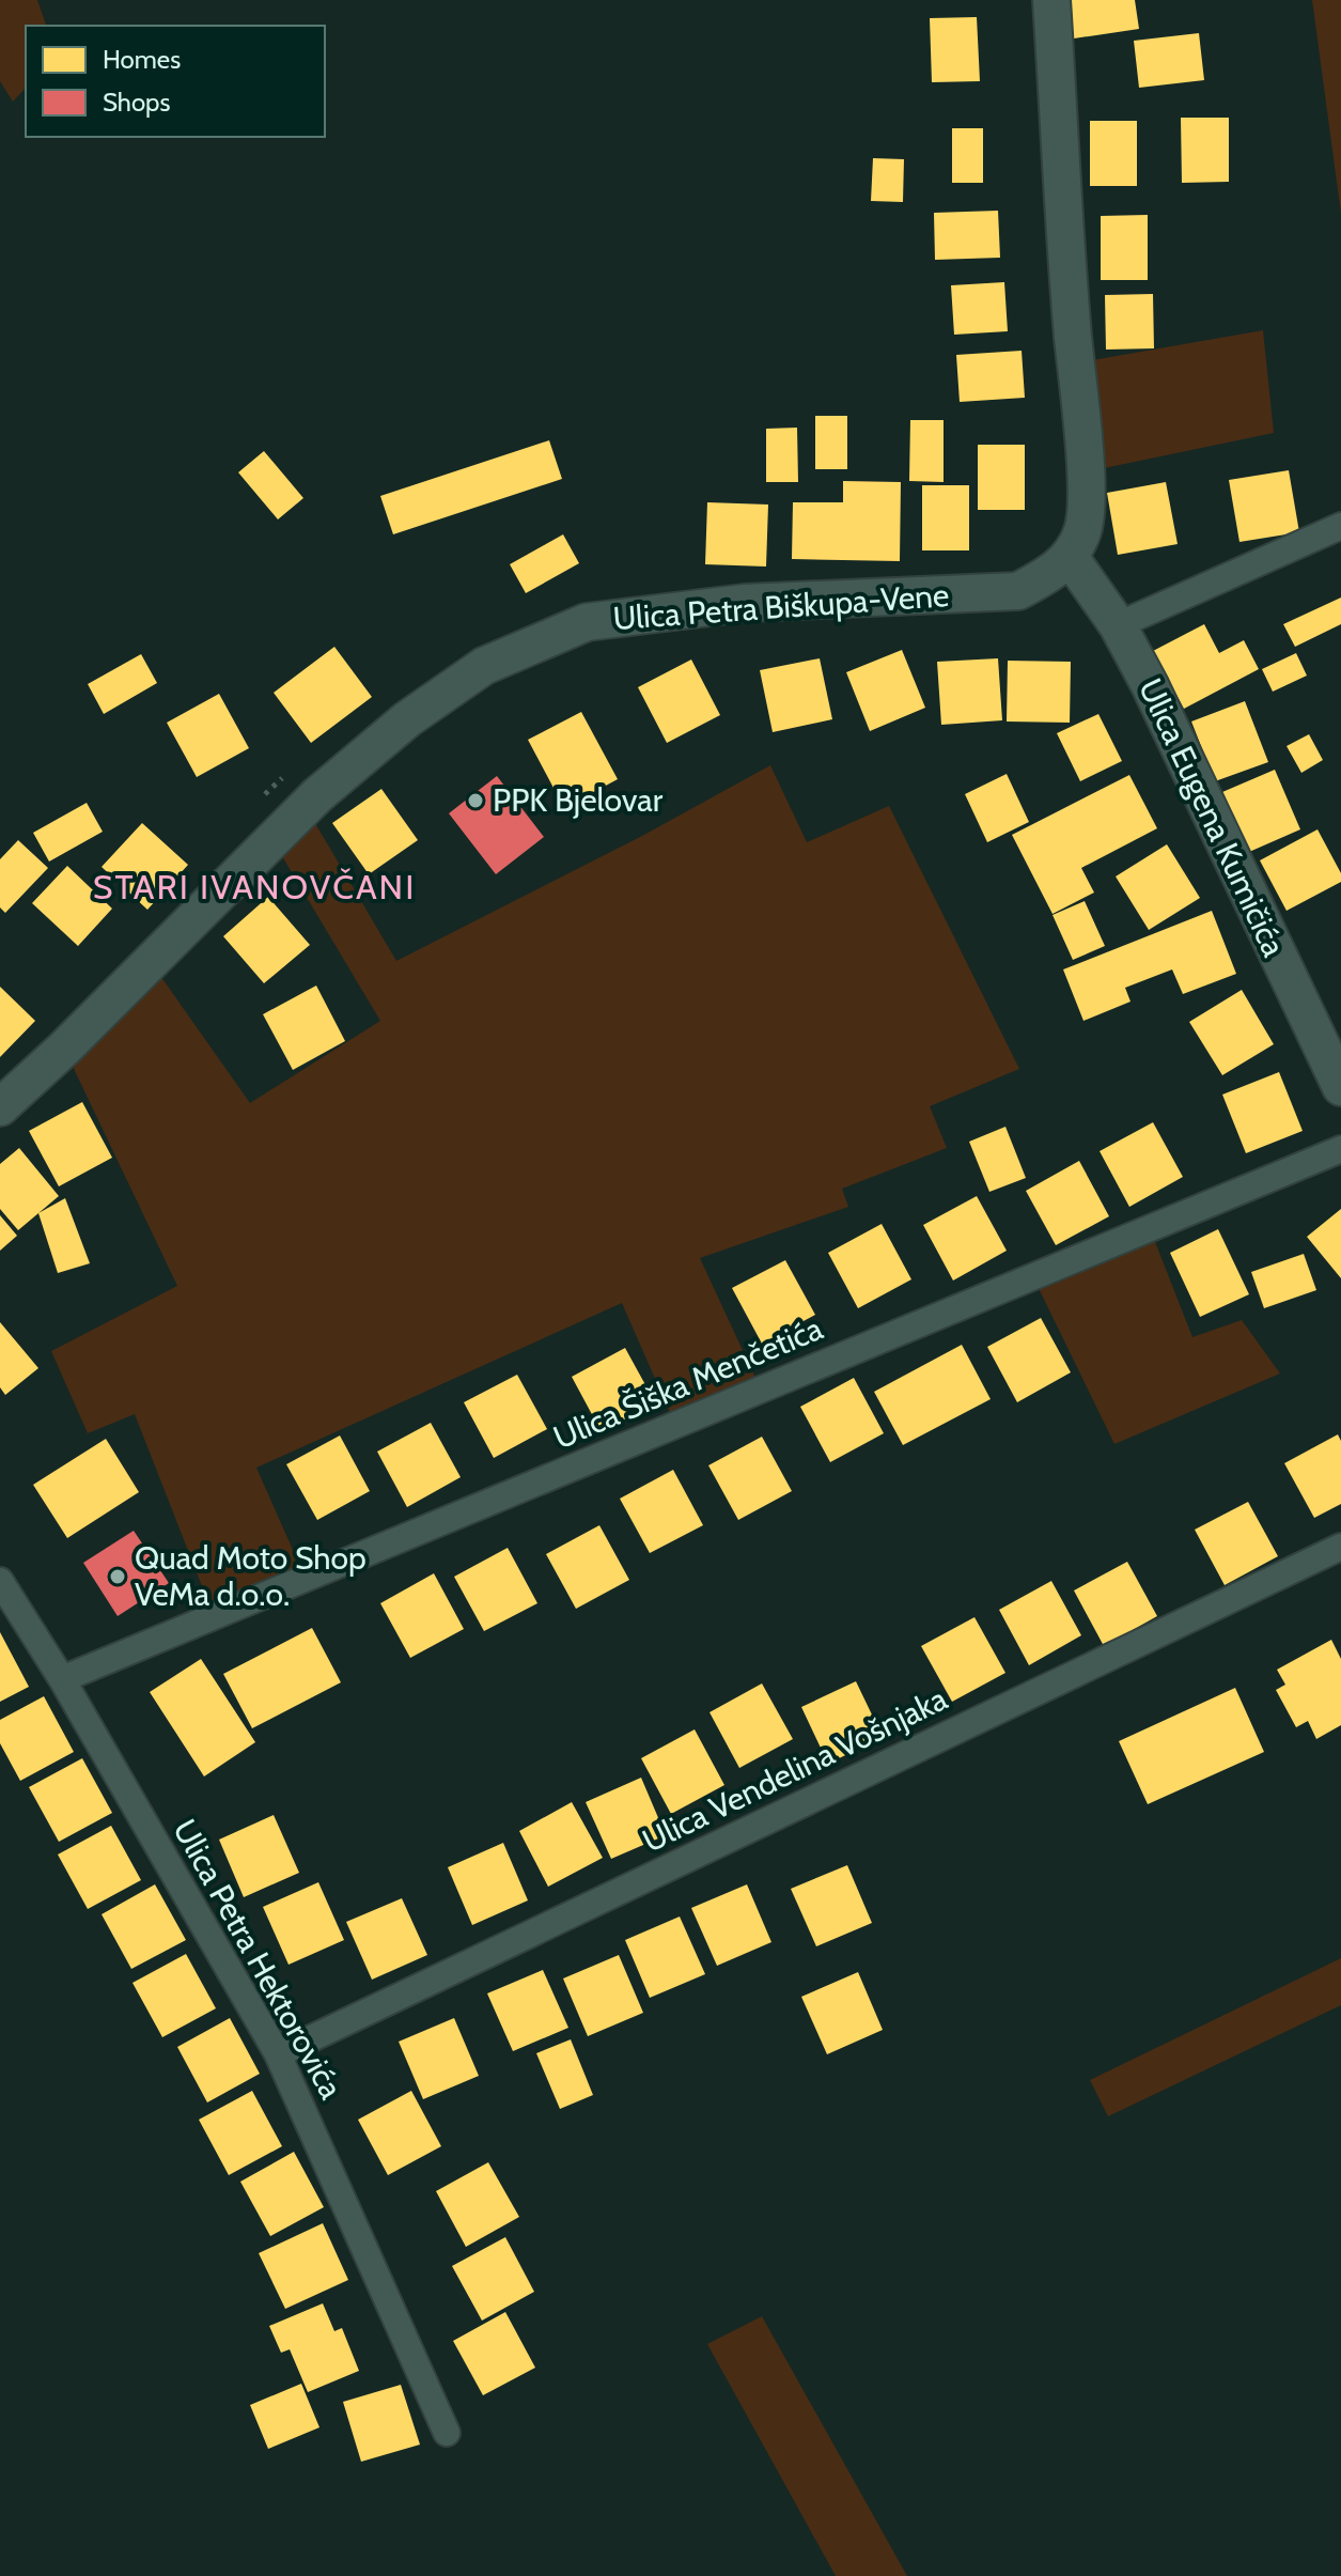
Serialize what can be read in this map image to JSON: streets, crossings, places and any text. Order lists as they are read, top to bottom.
{
  "streets": {
    "main road": ["Ulica Petra Biškupa-Vene", "Ulica Eugena Kumičića"],
    "street": ["Ulica Šiška Menčetića", "Ulica Vendelina Vošnjaka", "Ulica Petra Hektorovića"]
  },
  "crossings": [
    ["Ulica Petra Biškupa-Vene", "Ulica Eugena Kumičića"],
    ["Ulica Šiška Menčetića", "Ulica Petra Hektorovića"],
    ["Ulica Vendelina Vošnjaka", "Ulica Petra Hektorovića"]
  ],
  "districts": ["STARI IVANOVČANI"],
  "places": ["PPK Bjelovar", "Quad Moto Shop VeMa d.o.o."],
  "legend": ["Homes", "Shops"]
}
